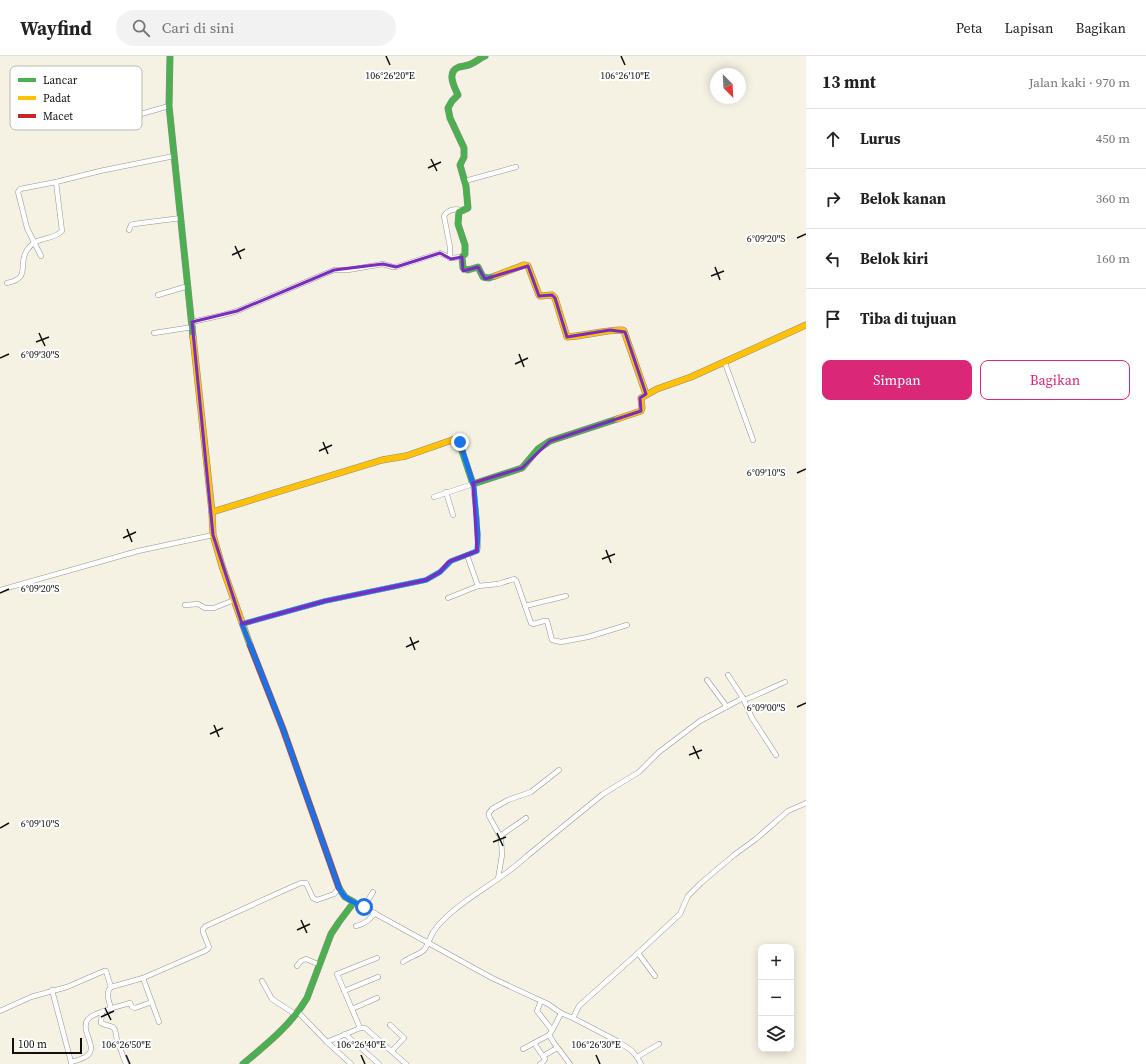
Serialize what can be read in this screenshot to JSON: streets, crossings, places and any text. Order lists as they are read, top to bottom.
{
  "legend": ["Lancar", "Padat", "Macet"],
  "scale_bar": "100 m",
  "north": "bottom right",
  "page": {
    "header": "Wayfind",
    "search": "Cari di sini",
    "nav": ["Peta", "Lapisan", "Bagikan"],
    "heading": ["13 mnt", "Jalan kaki · 970 m"],
    "list": [
      ["Lurus", "450 m"],
      ["Belok kanan", "360 m"],
      ["Belok kiri", "160 m"],
      "Tiba di tujuan"
    ],
    "buttons": ["Simpan", "Bagikan"],
    "map_buttons": ["+", "−"],
    "scale": "100 m"
  },
  "coordinates": [
    "106°26'20\"E",
    "106°26'10\"E",
    "6°09'20\"S",
    "6°09'30\"S",
    "6°09'10\"S",
    "6°09'00\"S",
    "106°26'50\"E",
    "106°26'40\"E",
    "106°26'30\"E"
  ]
}
